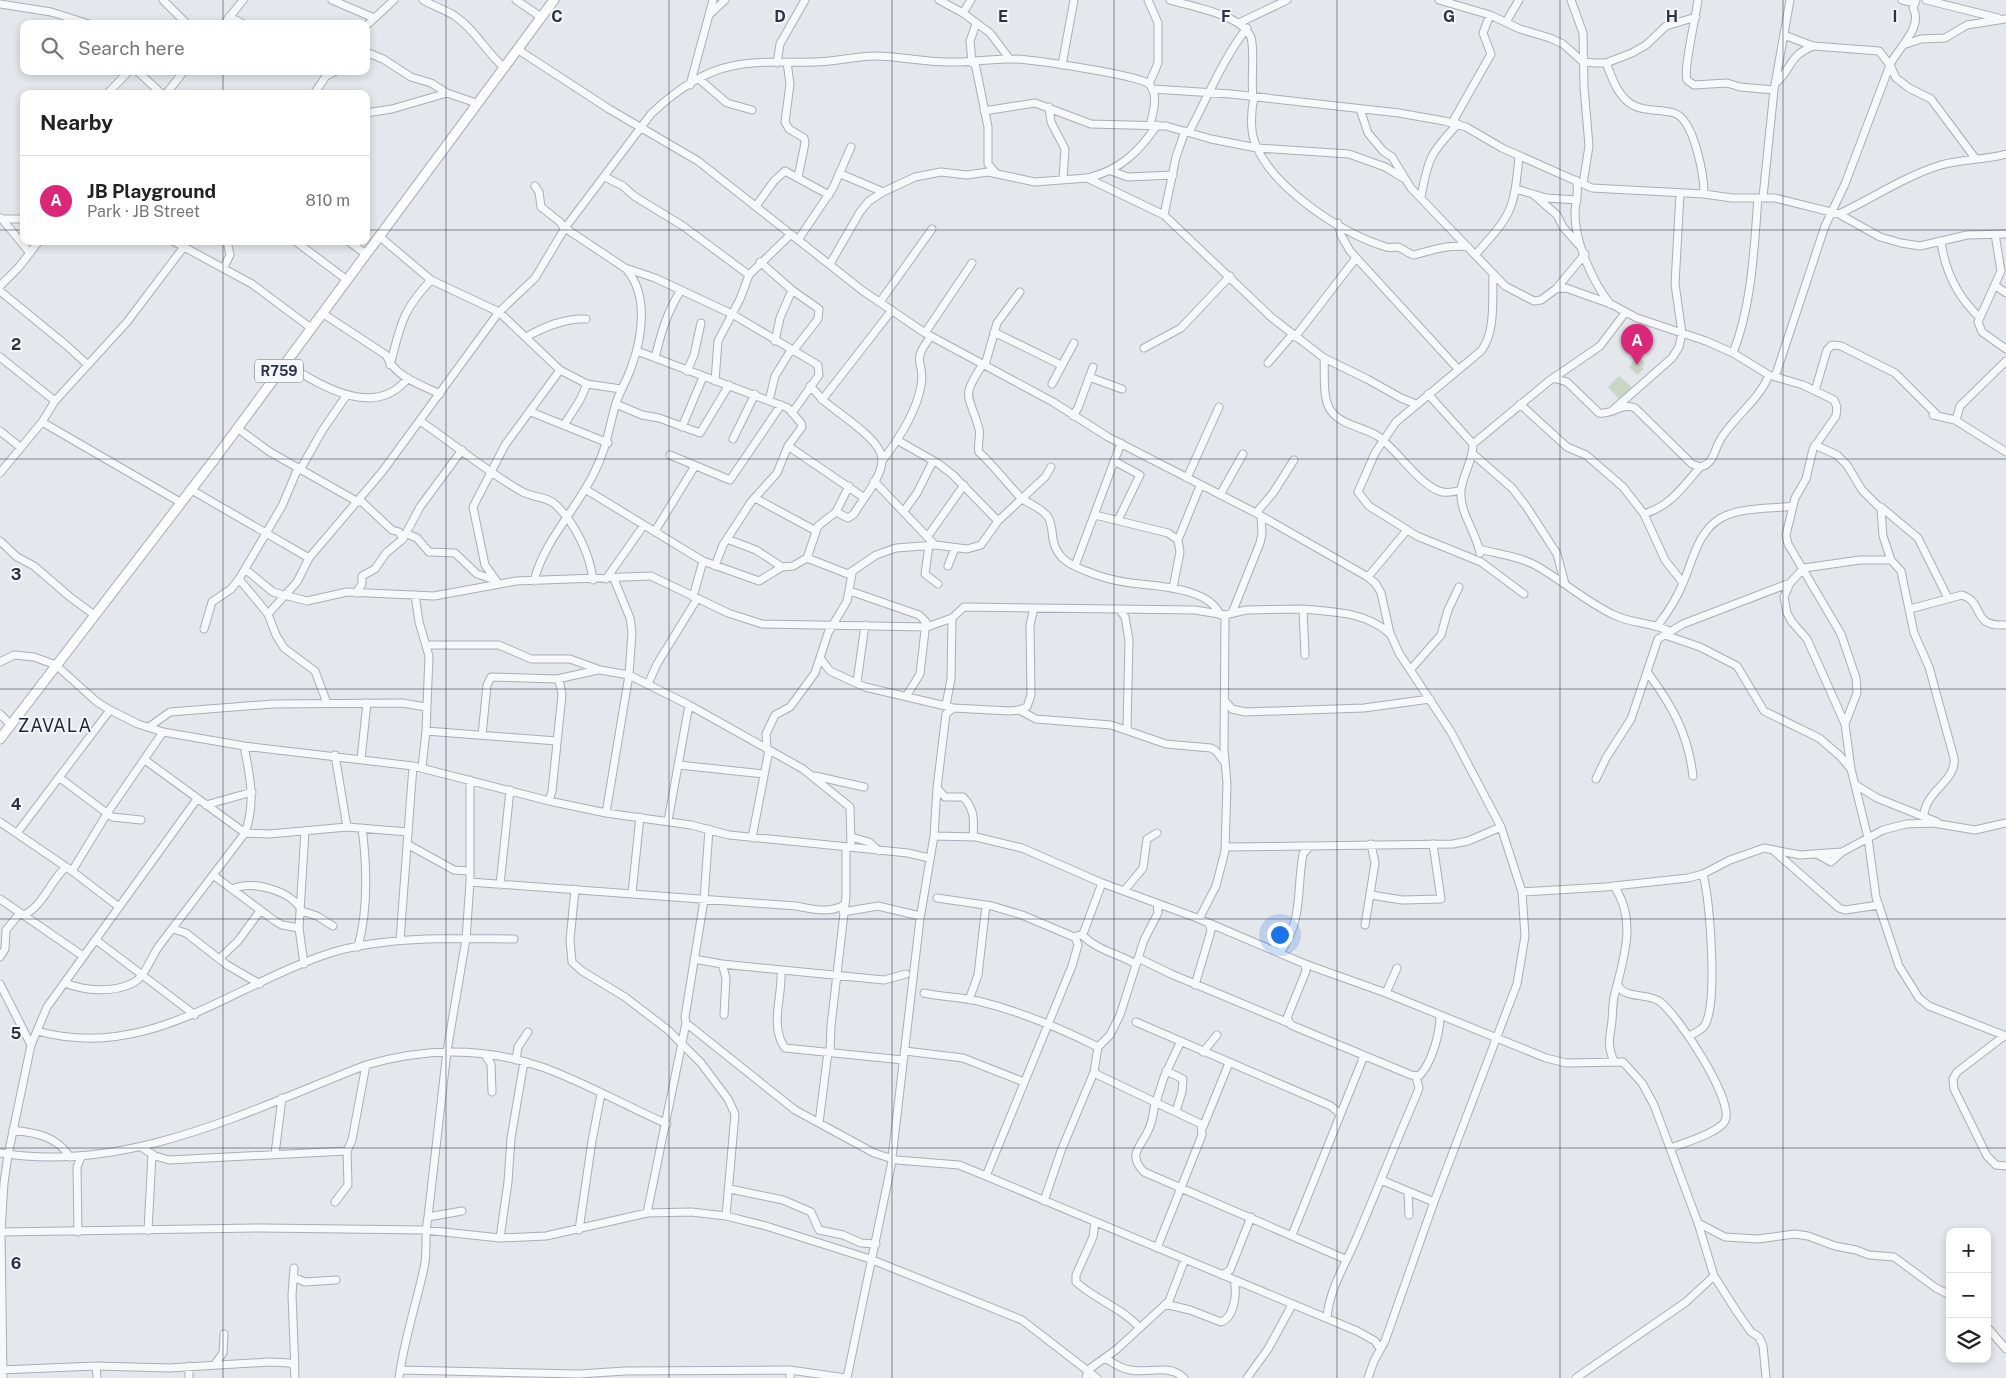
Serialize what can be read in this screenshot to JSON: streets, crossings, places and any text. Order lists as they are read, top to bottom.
{
  "streets": {
    "main road": ["R759"]
  },
  "districts": ["ZAVALA"],
  "page": {
    "search": "Search here",
    "heading": "Nearby",
    "list": [
      {
        "mark": "A",
        "name": "JB Playground",
        "note": "Park · JB Street",
        "value": "810 m"
      }
    ],
    "pins": "A",
    "map_buttons": ["+", "−"]
  },
  "grid": {
    "columns": [
      "C",
      "D",
      "E",
      "F",
      "G",
      "H",
      "I"
    ],
    "rows": [
      "2",
      "3",
      "4",
      "5",
      "6"
    ]
  }
}
